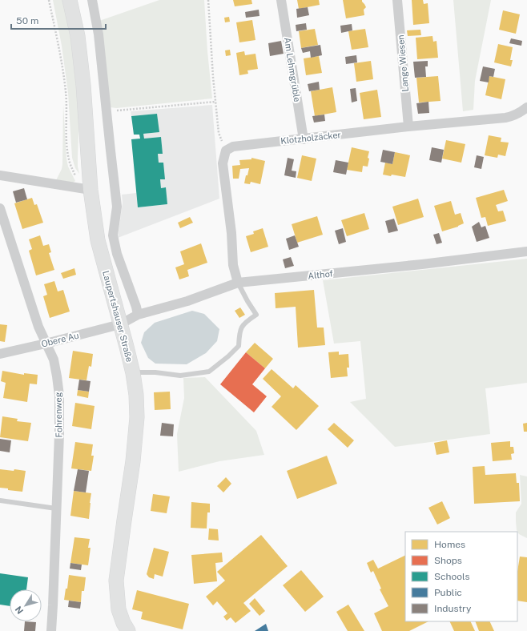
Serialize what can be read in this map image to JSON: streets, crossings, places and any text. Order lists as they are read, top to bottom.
{
  "streets": {
    "main road": ["Laupertshauser Straße"],
    "street": [
      "Lange Wiesen",
      "Am Lehmgrüble",
      "Klotzholzäcker",
      "Althof",
      "Obere Au",
      "Fohrenweg"
    ]
  },
  "crossings": [
    ["Lange Wiesen", "Klotzholzäcker"],
    ["Am Lehmgrüble", "Klotzholzäcker"],
    ["Althof", "Laupertshauser Straße"],
    ["Althof", "Obere Au"],
    ["Laupertshauser Straße", "Obere Au"],
    ["Obere Au", "Fohrenweg"]
  ],
  "legend": [
    "Homes",
    "Shops",
    "Schools",
    "Public",
    "Industry"
  ],
  "scale_bar": "50 m",
  "north": "bottom left"
}
